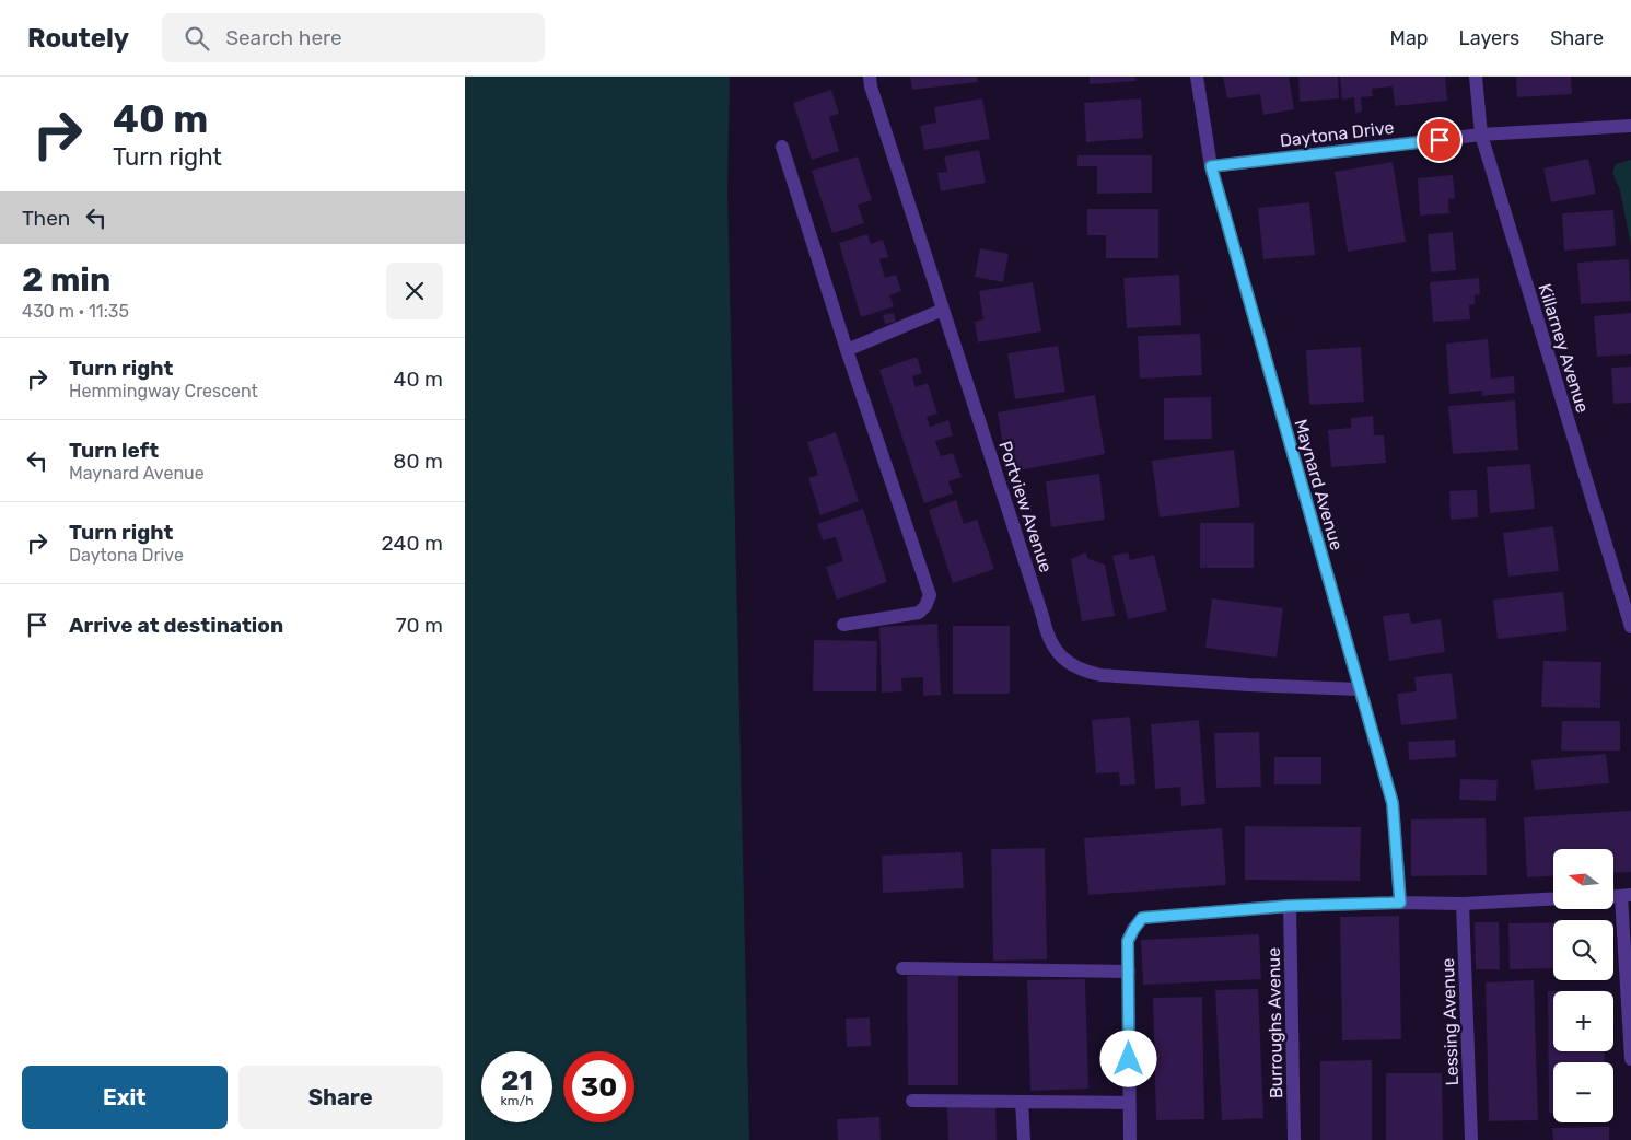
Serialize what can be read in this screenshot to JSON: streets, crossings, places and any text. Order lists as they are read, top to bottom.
{
  "streets": {
    "street": [
      "Daytona Drive",
      "Killarney Avenue",
      "Maynard Avenue",
      "Portview Avenue",
      "Lessing Avenue",
      "Burroughs Avenue"
    ]
  },
  "crossings": [
    ["Daytona Drive", "Killarney Avenue"],
    ["Daytona Drive", "Maynard Avenue"],
    ["Maynard Avenue", "Portview Avenue"]
  ],
  "north": "left",
  "page": {
    "header": "Routely",
    "search": "Search here",
    "nav": ["Map", "Layers", "Share"],
    "turn": ["40 m", "Turn right"],
    "then": "Then",
    "heading": ["2 min", "430 m · 11:35"],
    "list": [
      {
        "name": "Turn right",
        "note": "Hemmingway Crescent",
        "value": "40 m"
      },
      {
        "name": "Turn left",
        "note": "Maynard Avenue",
        "value": "80 m"
      },
      {
        "name": "Turn right",
        "note": "Daytona Drive",
        "value": "240 m"
      },
      {
        "name": "Arrive at destination",
        "value": "70 m"
      }
    ],
    "map_buttons": ["+", "−"],
    "speed": "21 km/h",
    "limit": "30",
    "buttons": ["Exit", "Share"]
  }
}
